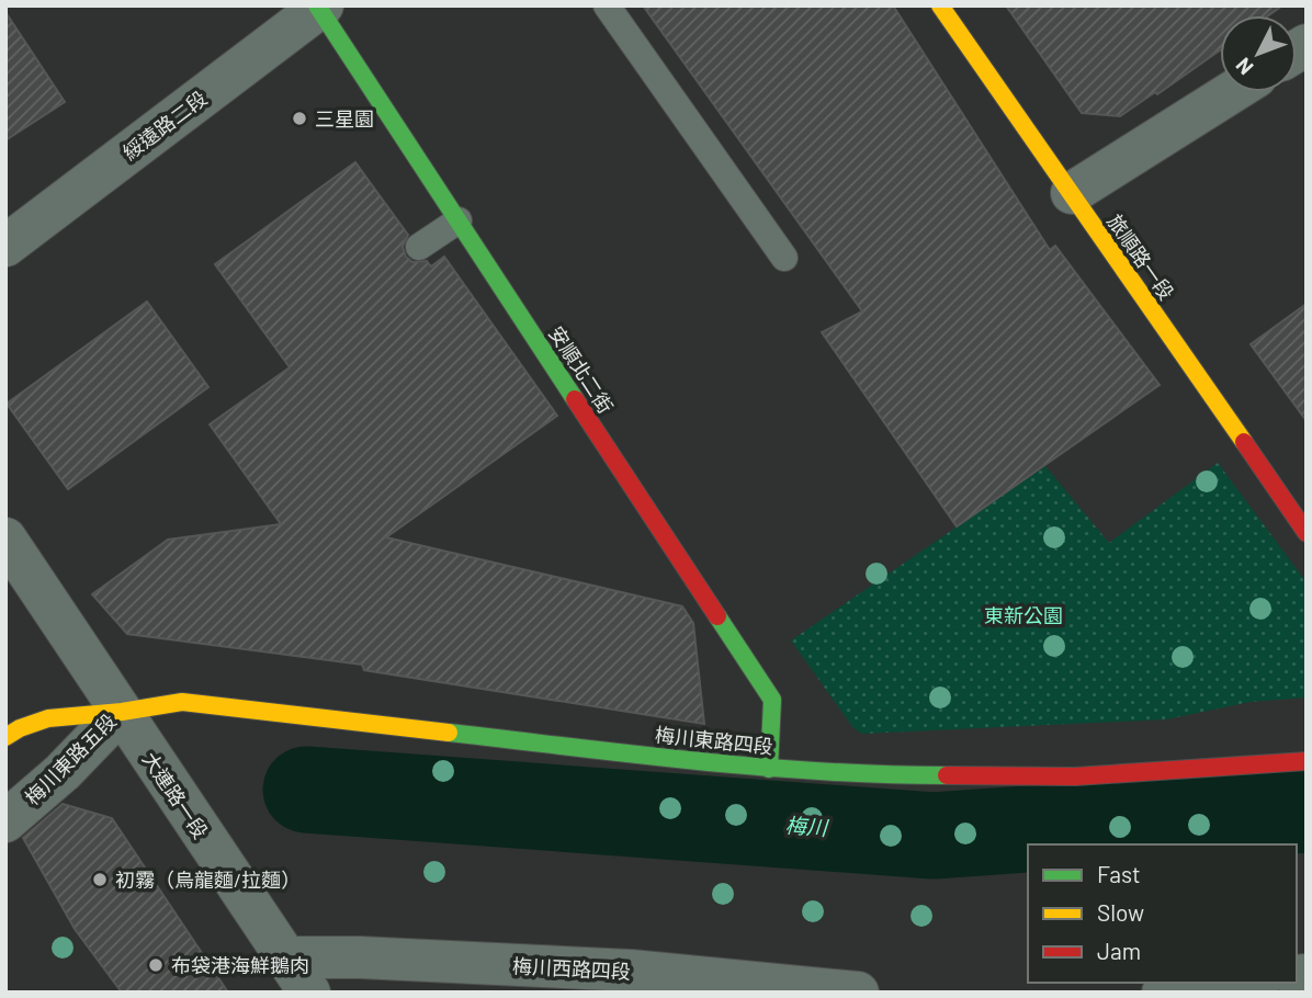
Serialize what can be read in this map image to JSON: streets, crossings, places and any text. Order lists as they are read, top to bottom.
{
  "streets": {
    "street": [
      "綏遠路二段",
      "旅順路一段",
      "安順北二街",
      "梅川東路四段",
      "梅川東路五段",
      "大連路一段",
      "梅川西路四段"
    ]
  },
  "crossings": [
    ["綏遠路二段", "安順北二街"],
    ["安順北二街", "梅川東路四段"],
    ["梅川東路四段", "梅川東路五段"],
    ["梅川東路四段", "大連路一段"],
    ["梅川東路五段", "大連路一段"],
    ["大連路一段", "梅川西路四段"]
  ],
  "water": ["梅川"],
  "parks": ["東新公園"],
  "places": ["三星園", "初霧（烏龍麵/拉麵）", "布袋港海鮮鵝肉"],
  "legend": ["Fast", "Slow", "Jam"],
  "north": "bottom left"
}
